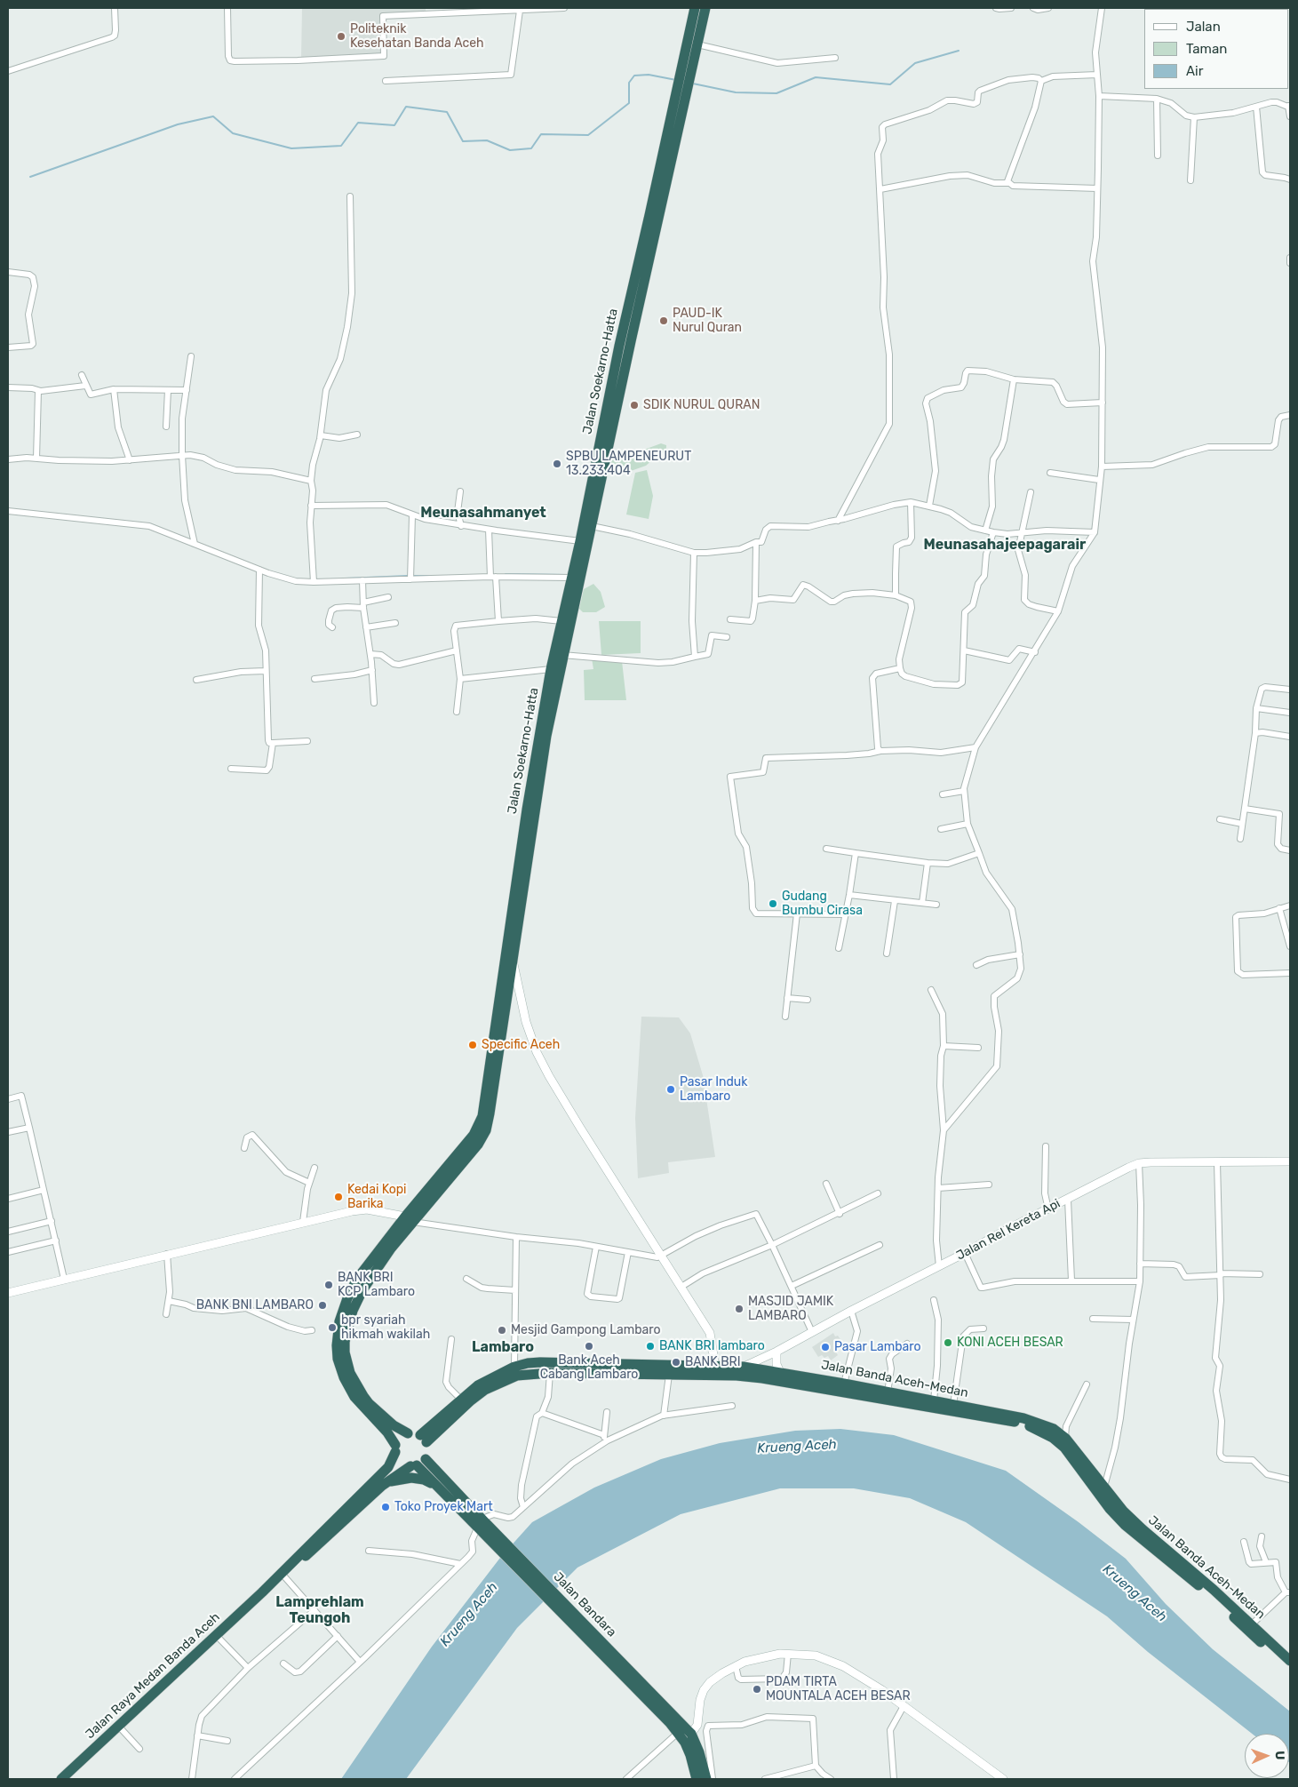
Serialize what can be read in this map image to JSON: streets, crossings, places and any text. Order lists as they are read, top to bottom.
{
  "streets": {
    "highway": [
      "Jalan Soekarno-Hatta",
      "Jalan Banda Aceh-Medan",
      "Jalan Bandara",
      "Jalan Raya Medan Banda Aceh"
    ],
    "main road": ["Jalan Rel Kereta Api"]
  },
  "crossings": [
    ["Jalan Soekarno-Hatta", "Jalan Banda Aceh-Medan"],
    ["Jalan Soekarno-Hatta", "Jalan Bandara"],
    ["Jalan Soekarno-Hatta", "Jalan Raya Medan Banda Aceh"],
    ["Jalan Rel Kereta Api", "Jalan Banda Aceh-Medan"],
    ["Jalan Banda Aceh-Medan", "Jalan Bandara"],
    ["Jalan Banda Aceh-Medan", "Jalan Raya Medan Banda Aceh"],
    ["Jalan Bandara", "Jalan Raya Medan Banda Aceh"]
  ],
  "districts": [
    "Meunasahmanyet",
    "Meunasahajeepagarair",
    "Lambaro",
    "Lamprehlam Teungoh"
  ],
  "water": ["Krueng Aceh"],
  "places": [
    "Politeknik Kesehatan Banda Aceh",
    "PAUD-IK Nurul Quran",
    "SDIK NURUL QURAN",
    "SPBU LAMPENEURUT 13.233.404",
    "Gudang Bumbu Cirasa",
    "Specific Aceh",
    "Pasar Induk Lambaro",
    "Kedai Kopi Barika",
    "BANK BRI KCP Lambaro",
    "BANK BNI LAMBARO",
    "MASJID JAMIK LAMBARO",
    "bpr syariah hikmah wakilah",
    "Mesjid Gampong Lambaro",
    "KONI ACEH BESAR",
    "Bank Aceh Cabang Lambaro",
    "BANK BRI lambaro",
    "Pasar Lambaro",
    "BANK BRI",
    "Toko Proyek Mart",
    "PDAM TIRTA MOUNTALA ACEH BESAR"
  ],
  "legend": ["Jalan", "Taman", "Air"],
  "north": "right"
}
